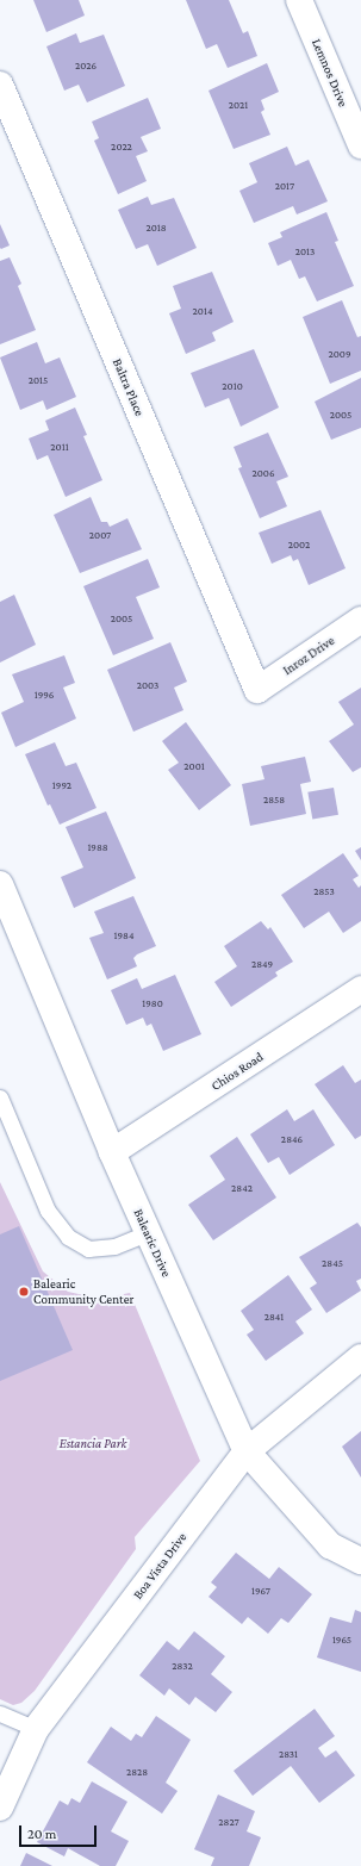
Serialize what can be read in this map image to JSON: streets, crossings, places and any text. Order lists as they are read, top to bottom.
{
  "streets": {
    "street": [
      "Lemnos Drive",
      "Baltra Place",
      "Inroz Drive",
      "Chios Road",
      "Balearic Drive",
      "Boa Vista Drive"
    ]
  },
  "crossings": [
    ["Baltra Place", "Inroz Drive"],
    ["Chios Road", "Balearic Drive"],
    ["Balearic Drive", "Boa Vista Drive"]
  ],
  "parks": ["Estancia Park"],
  "places": ["Balearic Community Center"],
  "house_numbers": [
    "2026",
    "2021",
    "2022",
    "2017",
    "2018",
    "2013",
    "2014",
    "2009",
    "2015",
    "2010",
    "2005",
    "2011",
    "2006",
    "2007",
    "2002",
    "2005",
    "2003",
    "1996",
    "2001",
    "1992",
    "2858",
    "1988",
    "2853",
    "1984",
    "2849",
    "1980",
    "2846",
    "2842",
    "2845",
    "2841",
    "1967",
    "1965",
    "2832",
    "2831",
    "2828",
    "2827"
  ],
  "scale_bar": "20 m"
}
